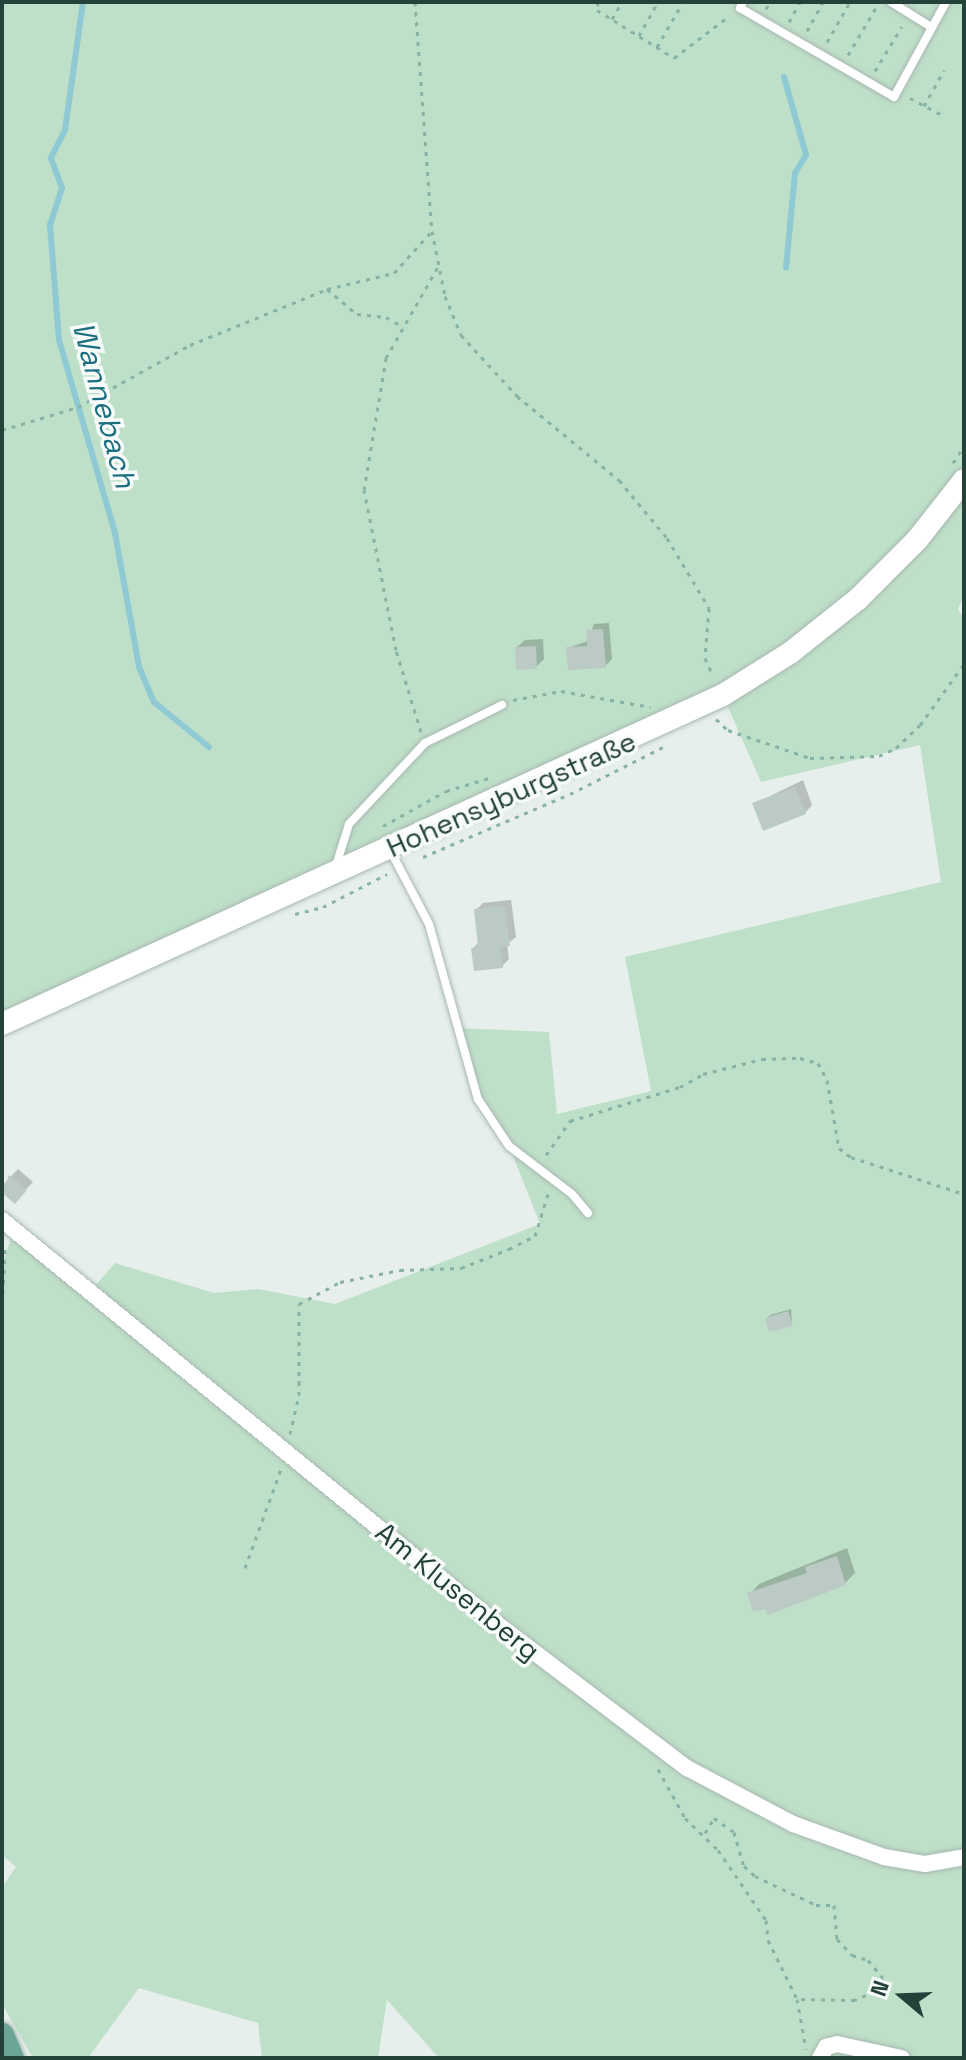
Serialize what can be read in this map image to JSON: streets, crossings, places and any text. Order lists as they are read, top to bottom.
{
  "streets": {
    "main road": ["Hohensyburgstraße"],
    "street": ["Am Klusenberg"]
  },
  "water": ["Wannebach"],
  "north": "left"
}
